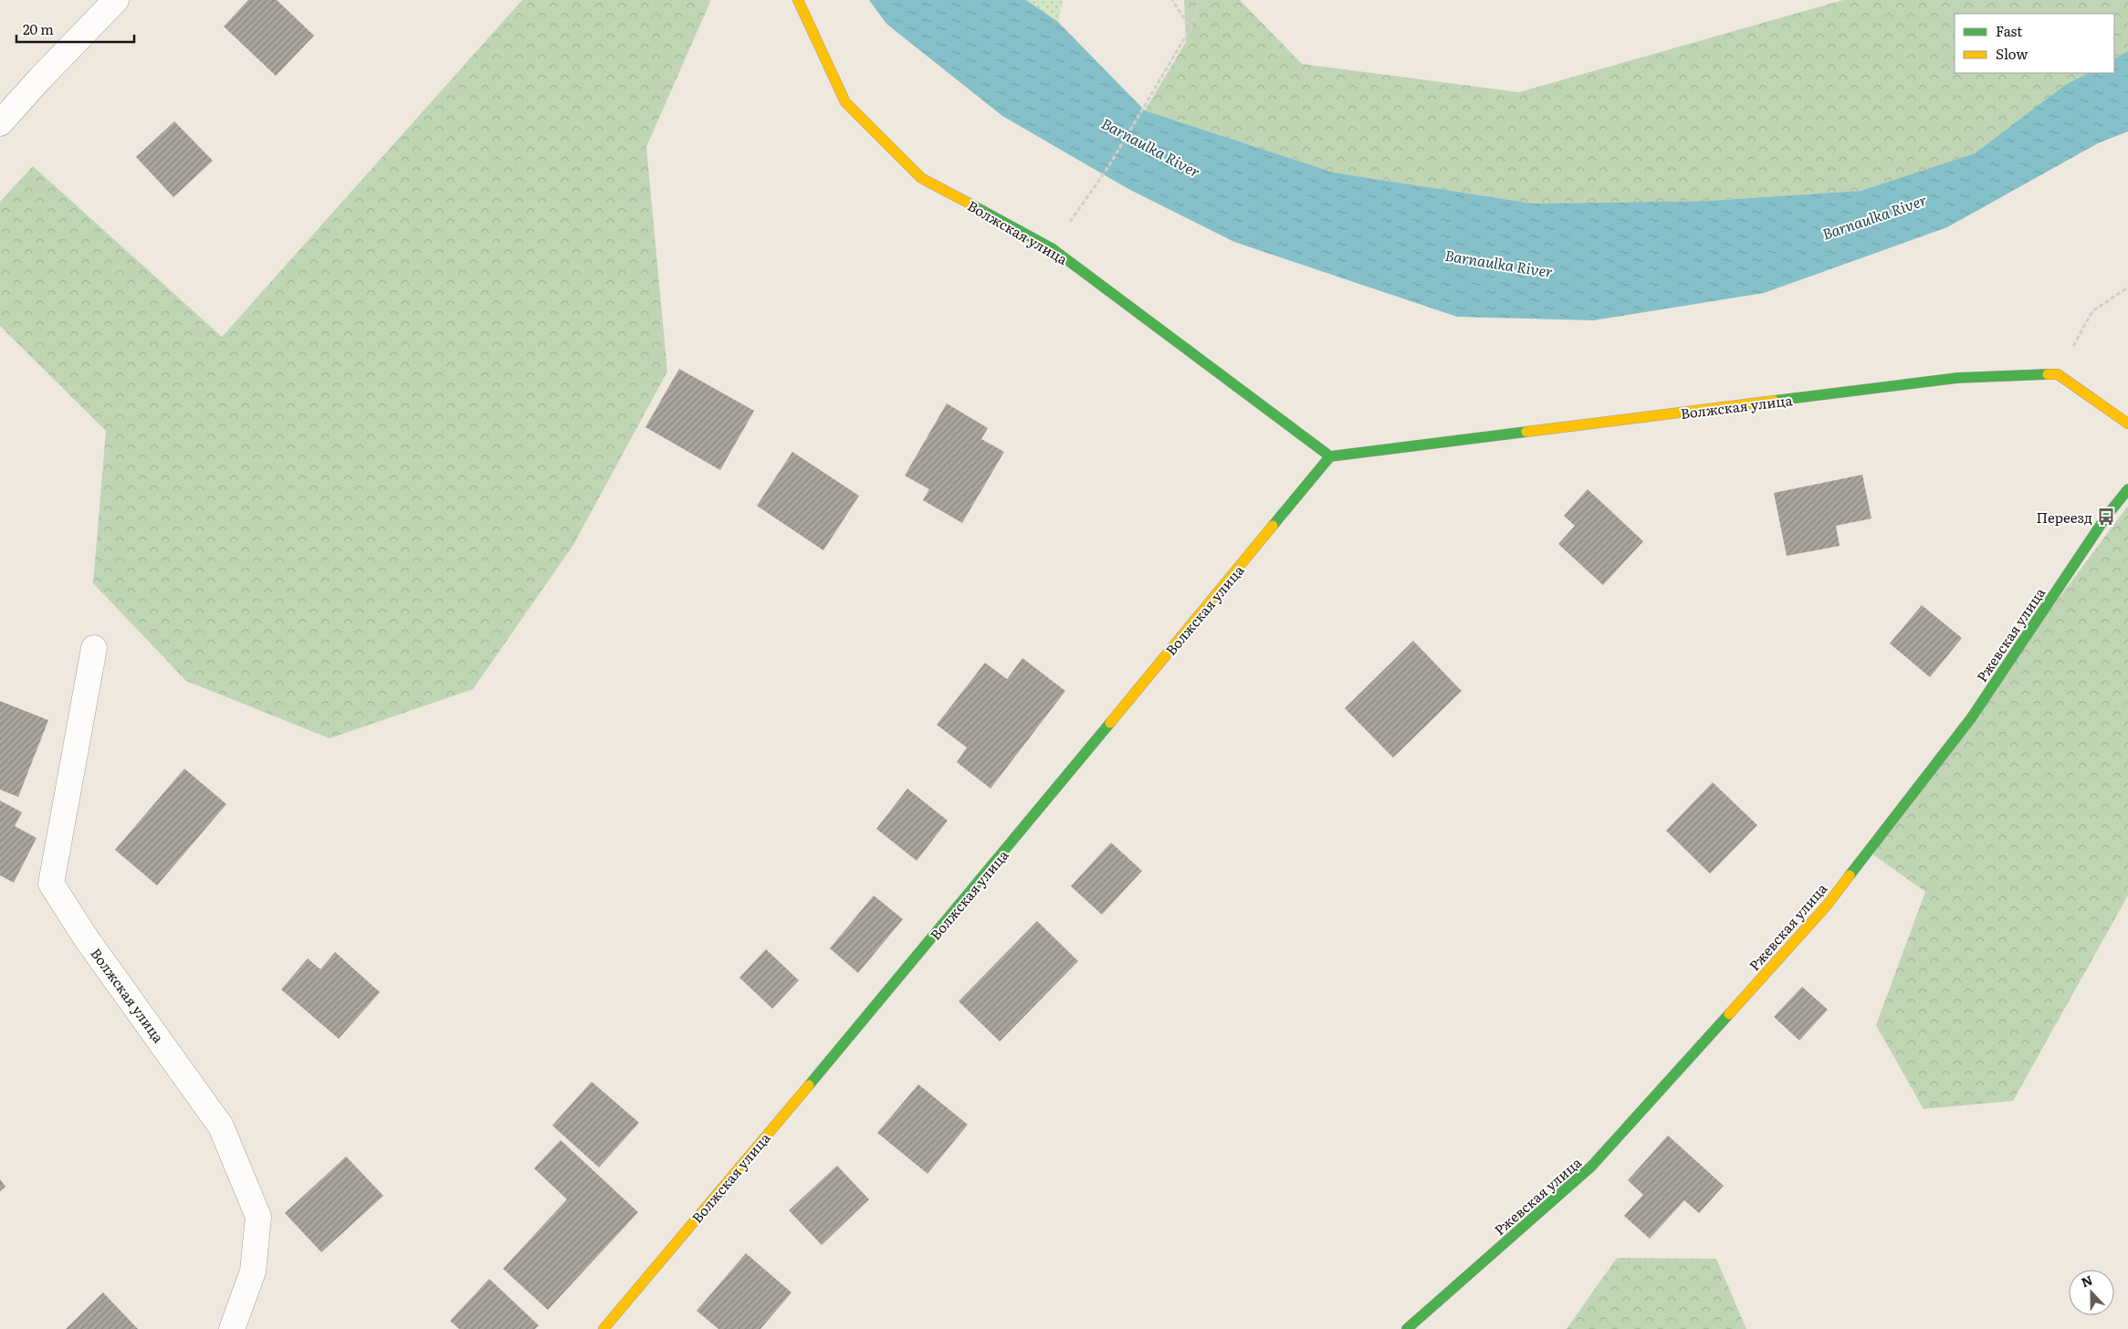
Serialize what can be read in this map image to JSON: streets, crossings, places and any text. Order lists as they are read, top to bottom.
{
  "streets": {
    "street": ["Волжская улица", "Ржевская улица"]
  },
  "water": ["Barnaulka River"],
  "places": {
    "bus stop": ["Переезд"]
  },
  "legend": ["Fast", "Slow"],
  "scale_bar": "20 m",
  "north": "top"
}
